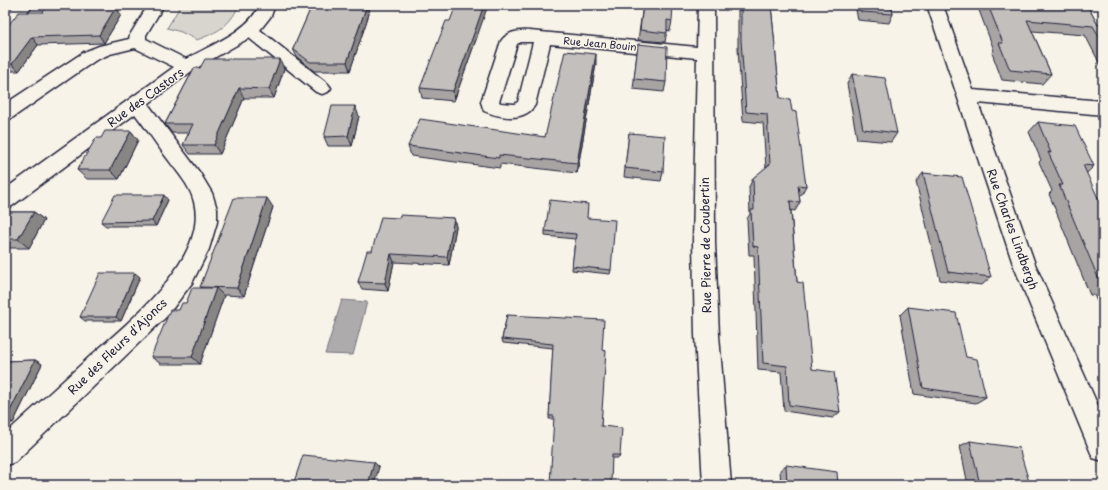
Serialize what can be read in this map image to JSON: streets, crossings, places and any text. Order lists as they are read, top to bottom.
{
  "streets": {
    "street": [
      "Rue Jean Bouin",
      "Rue des Castors",
      "Rue Charles Lindbergh",
      "Rue Pierre de Coubertin",
      "Rue des Fleurs d'Ajoncs"
    ]
  },
  "crossings": [
    ["Rue Jean Bouin", "Rue Pierre de Coubertin"],
    ["Rue des Castors", "Rue des Fleurs d'Ajoncs"]
  ]
}
